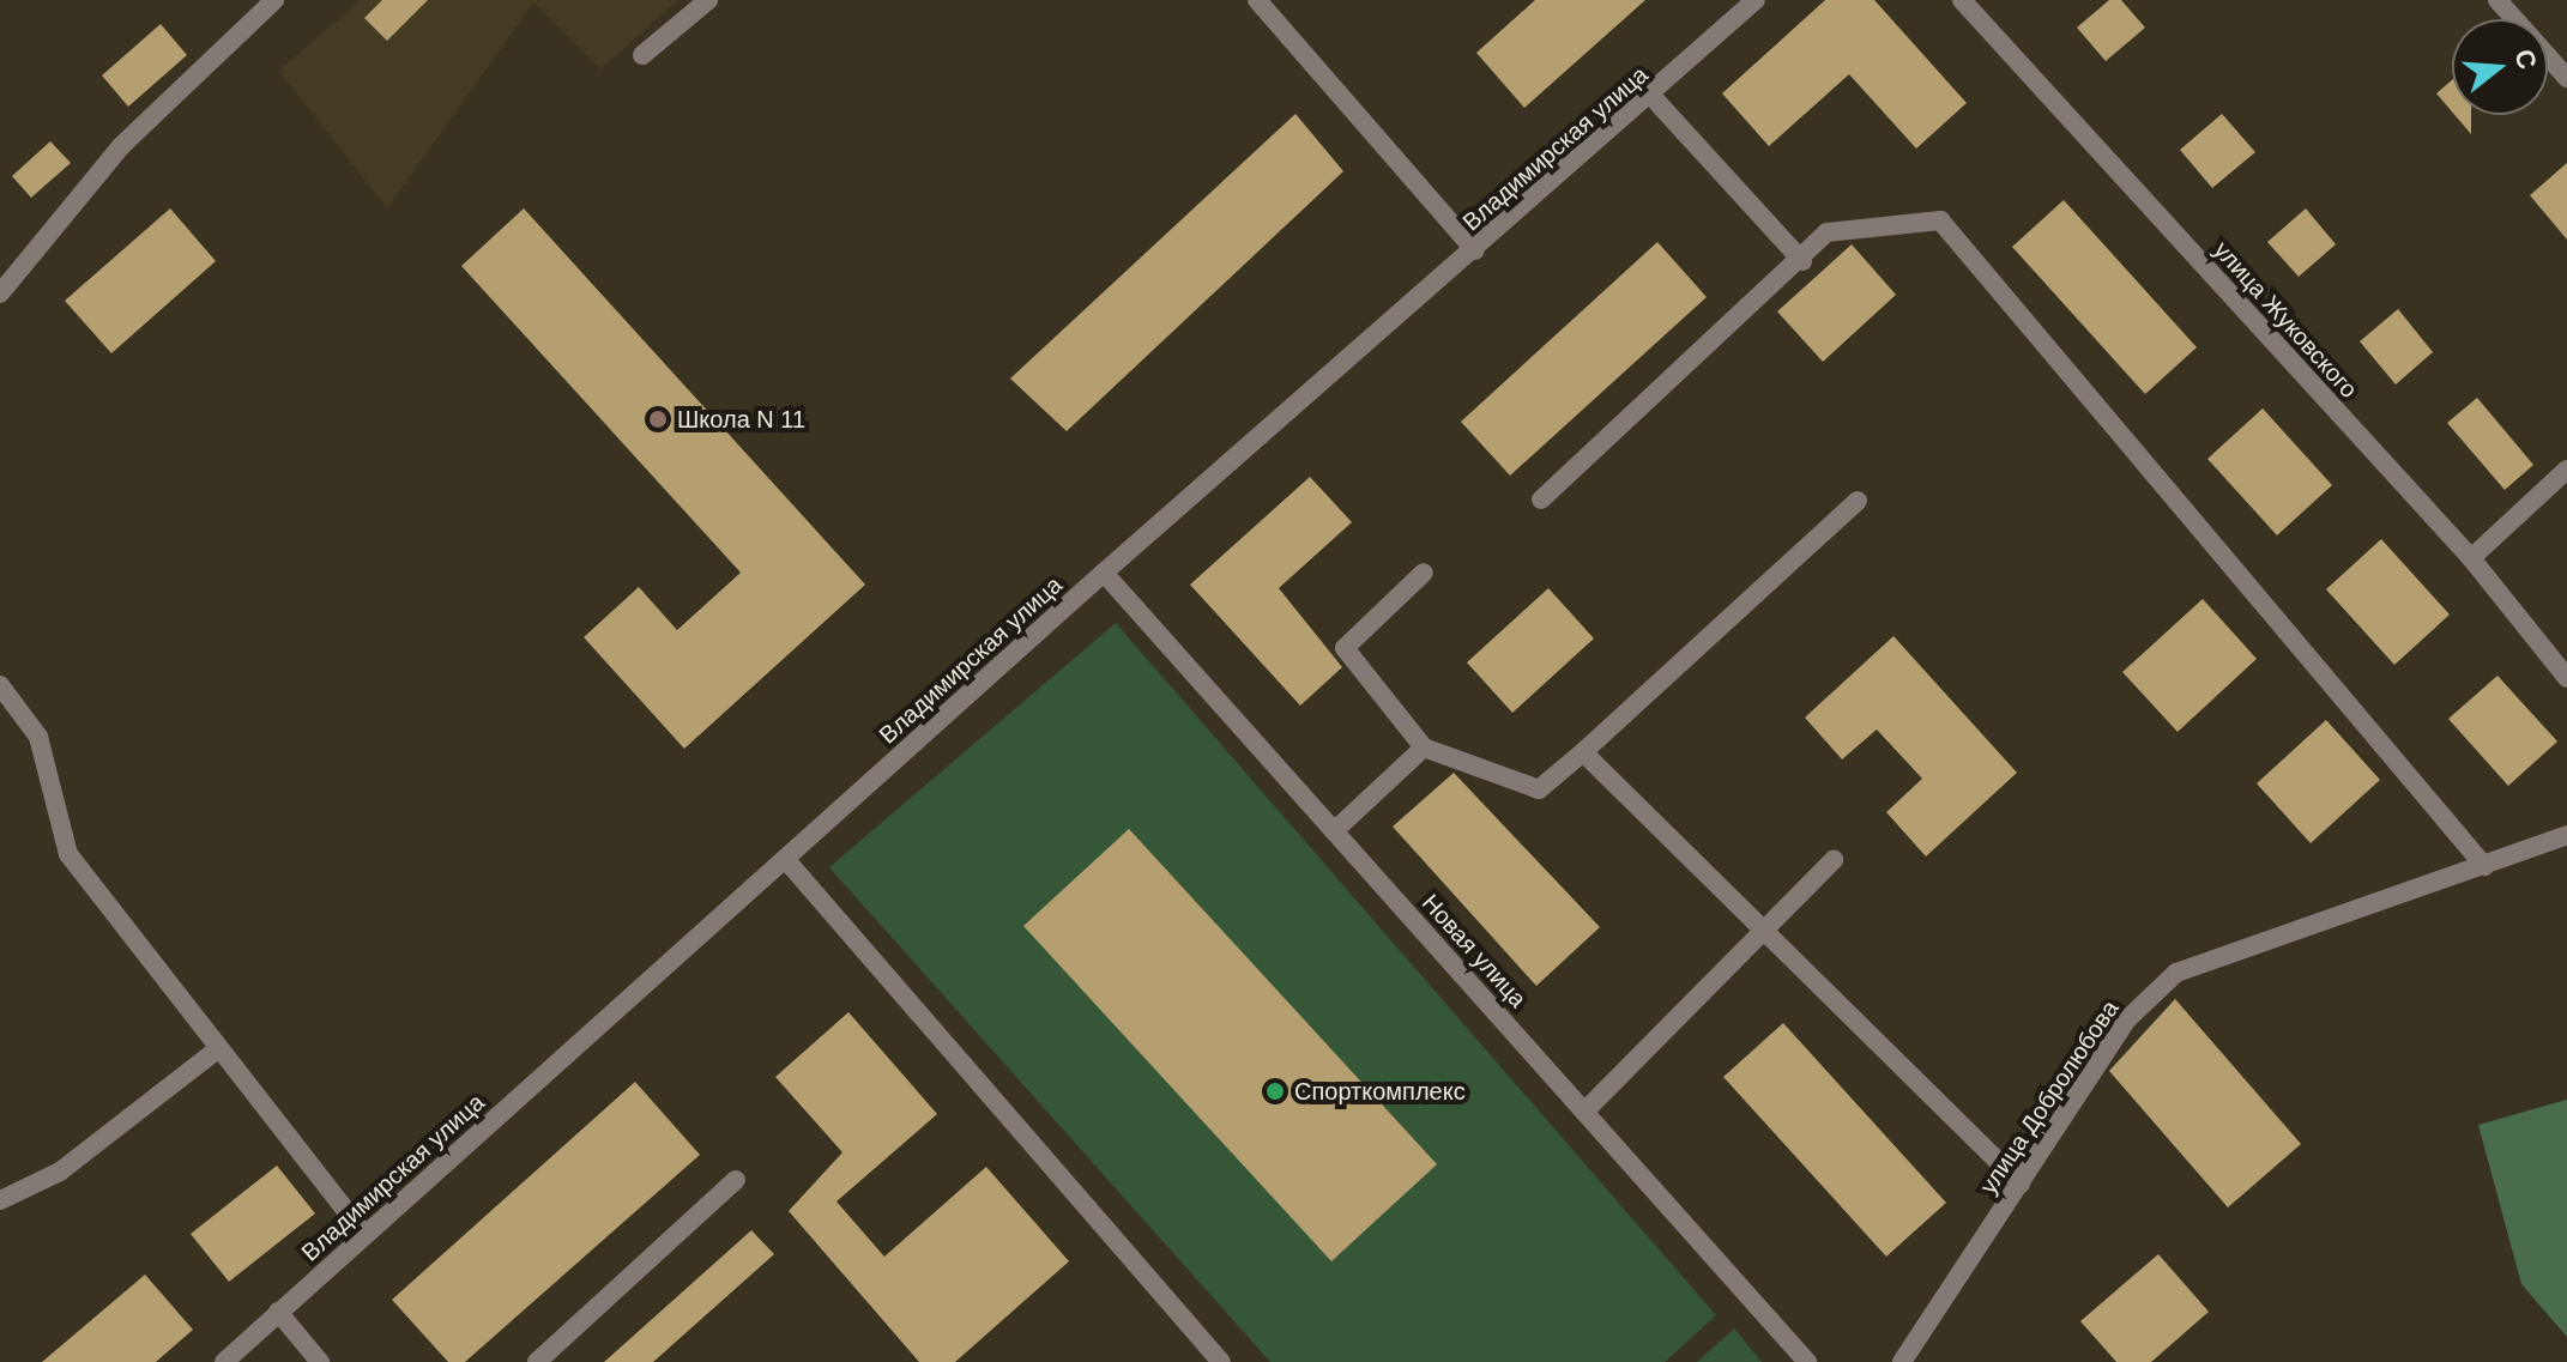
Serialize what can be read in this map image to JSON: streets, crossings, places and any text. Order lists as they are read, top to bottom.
{
  "streets": {
    "street": [
      "Владимирская улица",
      "улица Жуковского",
      "Новая улица",
      "улица Добролюбова"
    ]
  },
  "crossings": [
    ["Владимирская улица", "Новая улица"]
  ],
  "places": ["Школа N 11", "Спорткомплекс"],
  "north": "right"
}
